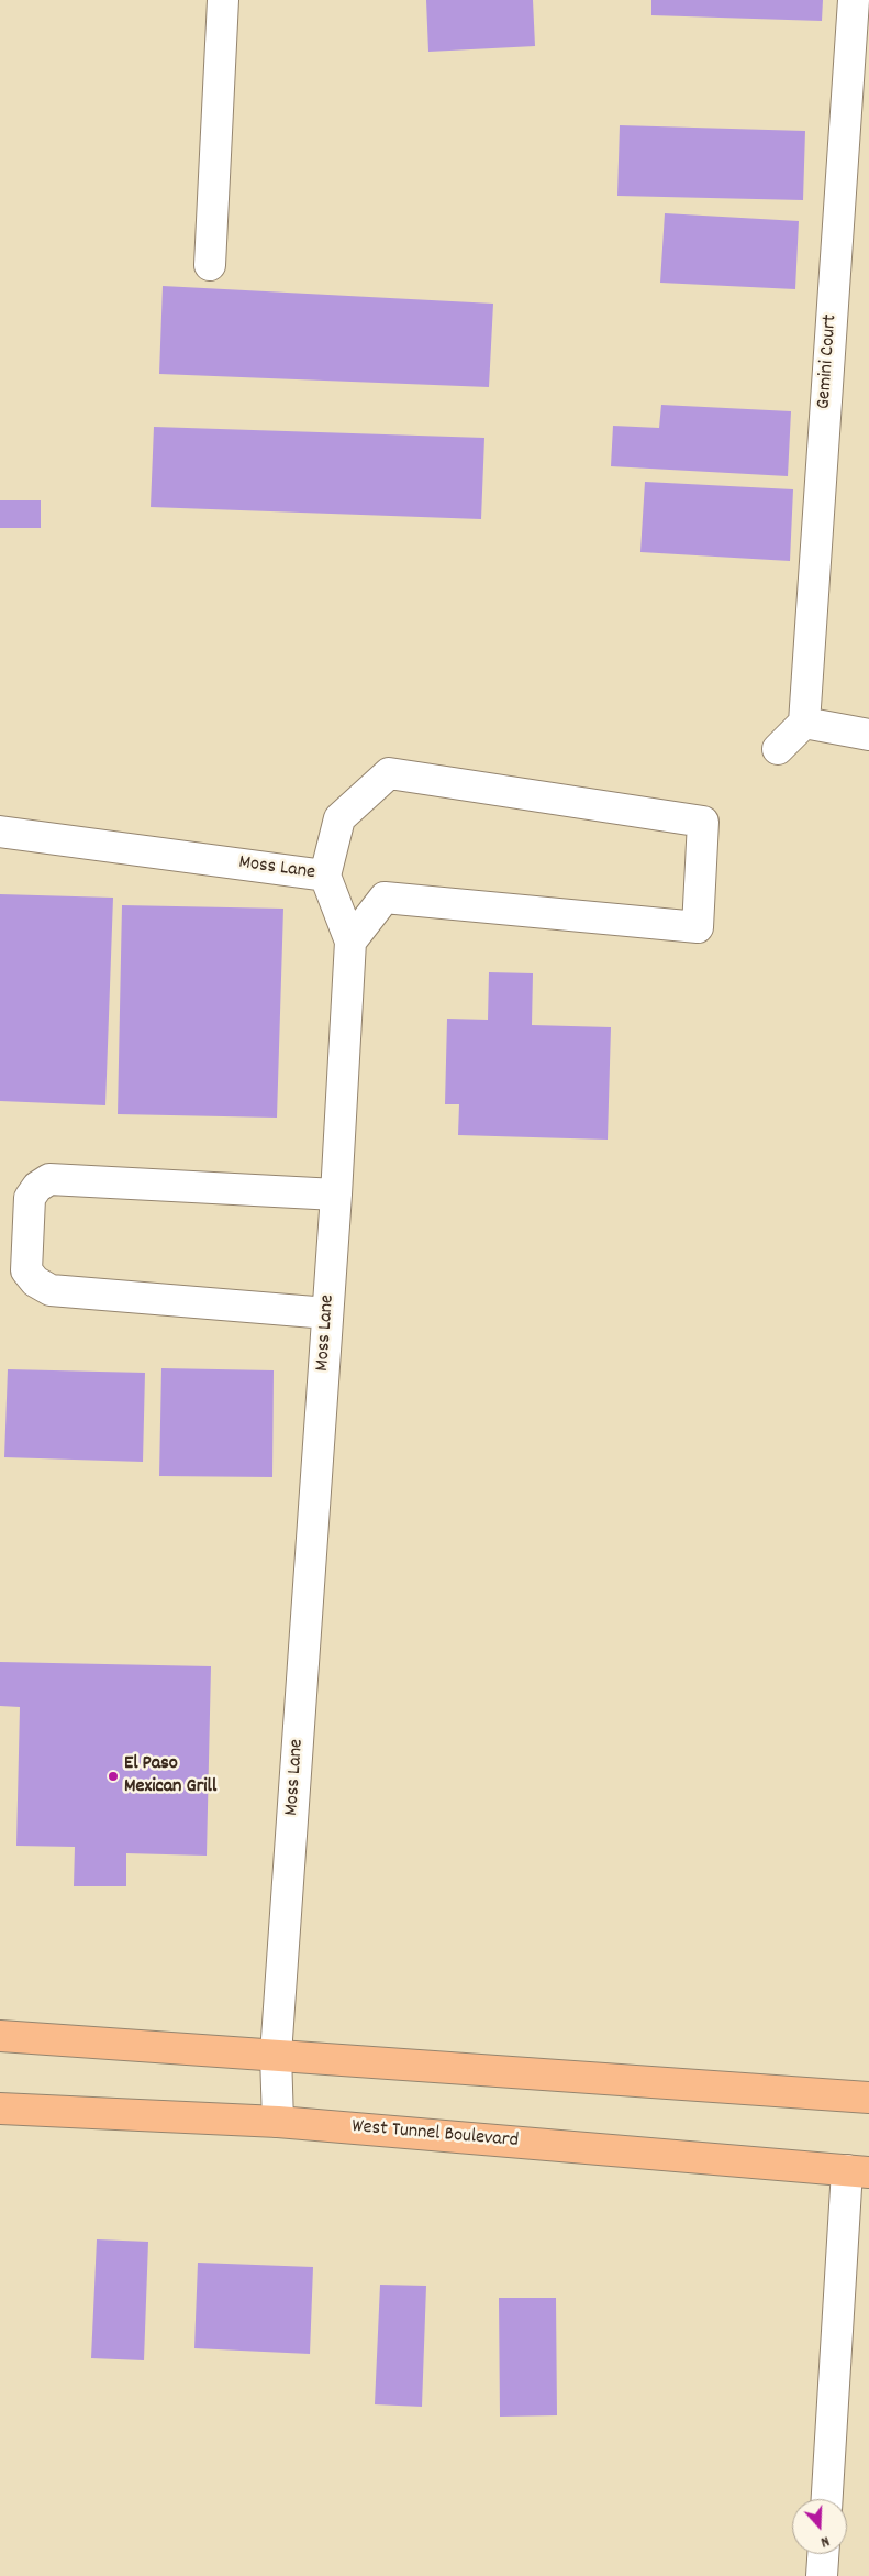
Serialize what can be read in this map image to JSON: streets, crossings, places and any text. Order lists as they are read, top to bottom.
{
  "streets": {
    "main road": ["West Tunnel Boulevard"],
    "street": ["Gemini Court", "Moss Lane"]
  },
  "crossings": [
    ["Moss Lane", "West Tunnel Boulevard"]
  ],
  "places": ["El Paso Mexican Grill"],
  "north": "bottom"
}
